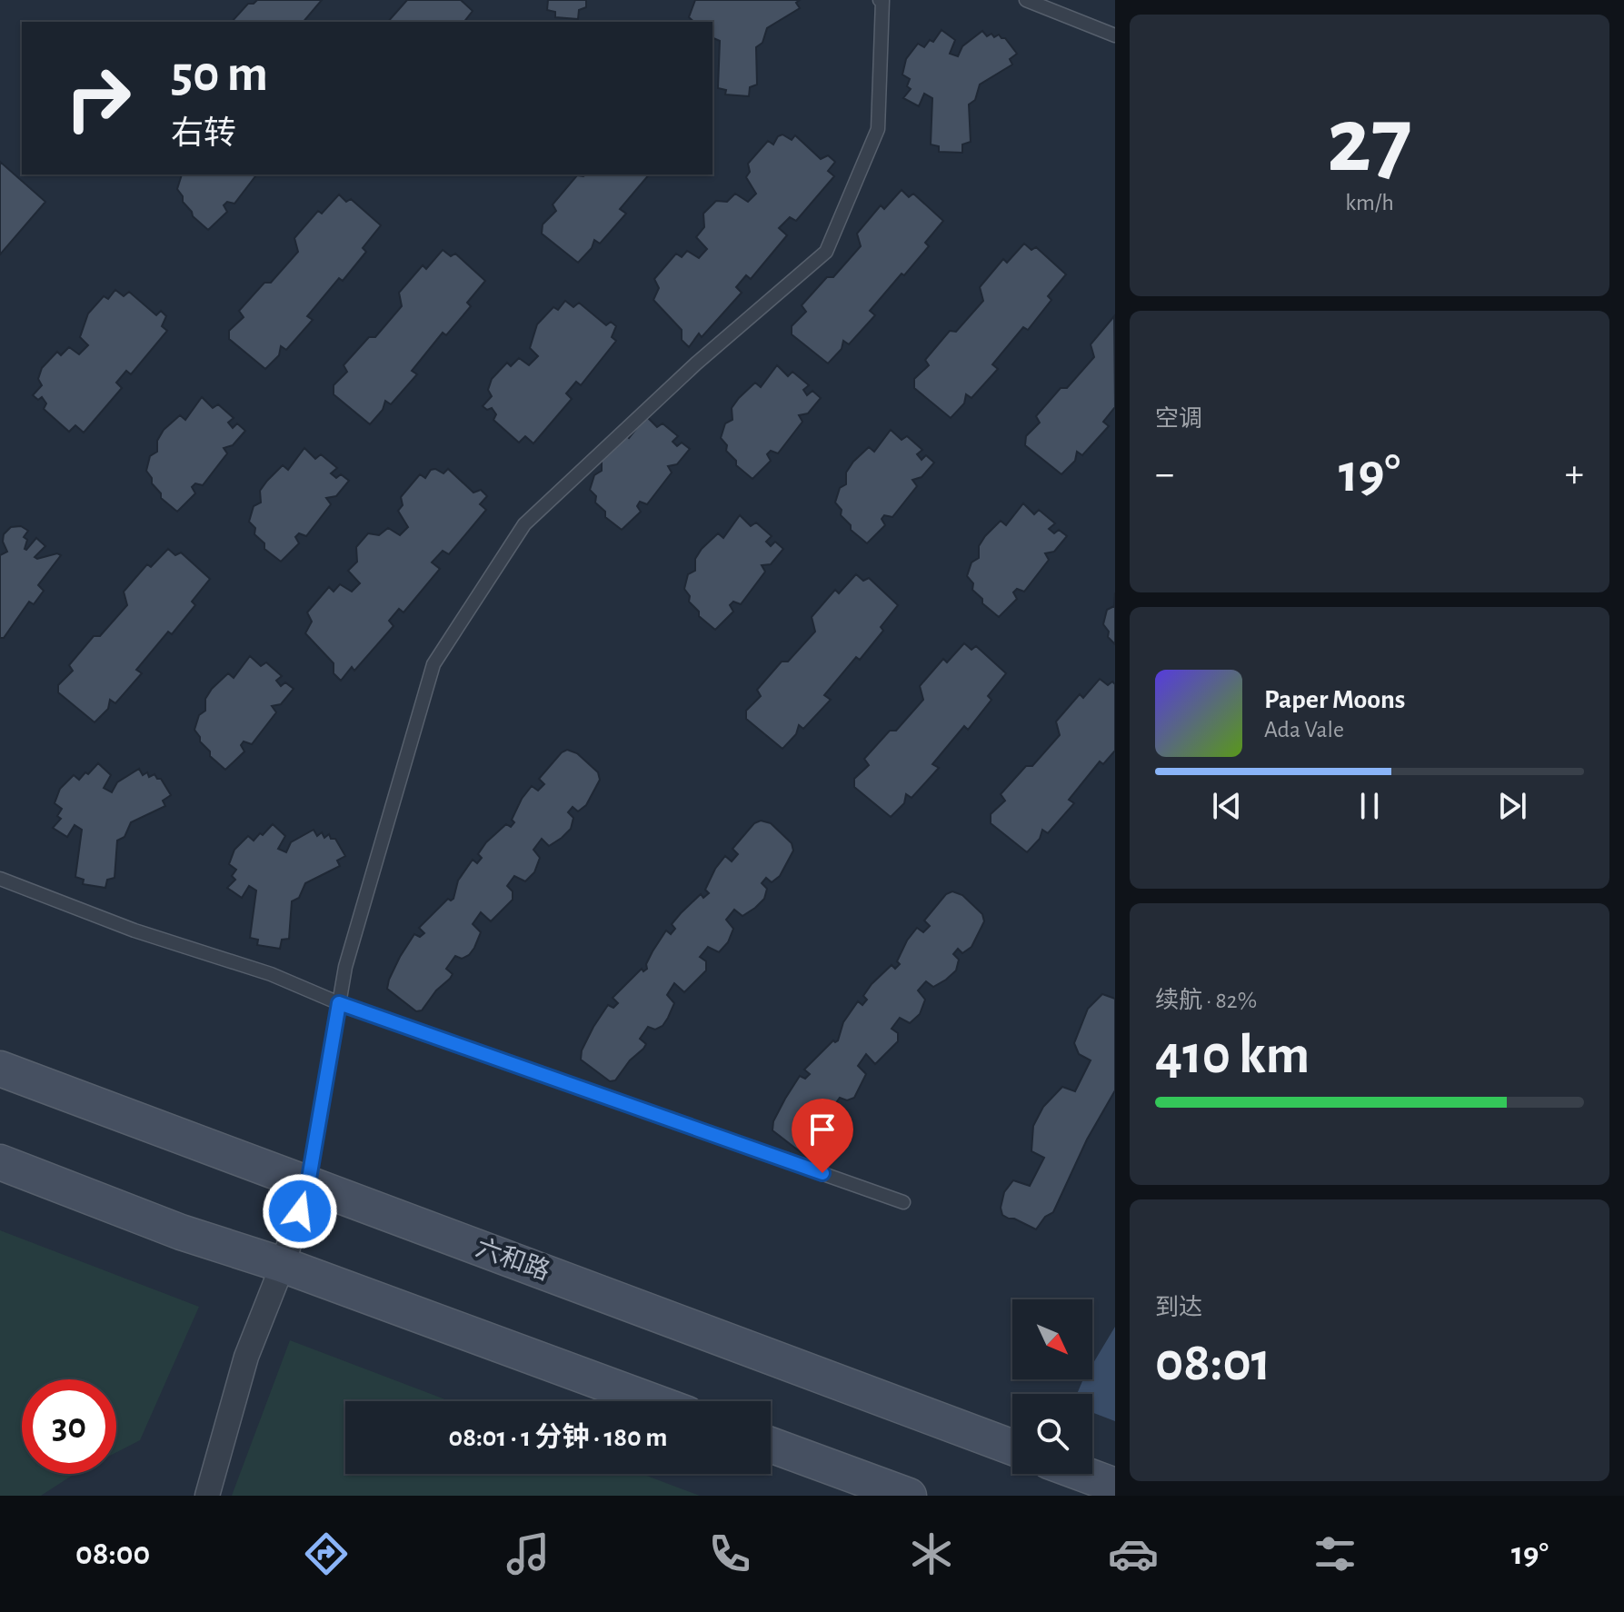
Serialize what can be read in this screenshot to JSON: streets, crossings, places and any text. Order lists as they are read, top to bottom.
{
  "streets": {
    "main road": ["六和路"]
  },
  "north": "bottom right",
  "page": {
    "tile": [
      ["27", "km/h"],
      "空调",
      ["续航 · 82%", "410 km"],
      ["到达", "08:01"]
    ],
    "turn": ["50 m", "右转"],
    "heat": ["−", "19°", "+"],
    "song": ["Paper Moons", "Ada Vale"],
    "limit": "30",
    "trip": "08:01 · 1 分钟 · 180 m",
    "tabs": ["08:00", "19°"]
  }
}
